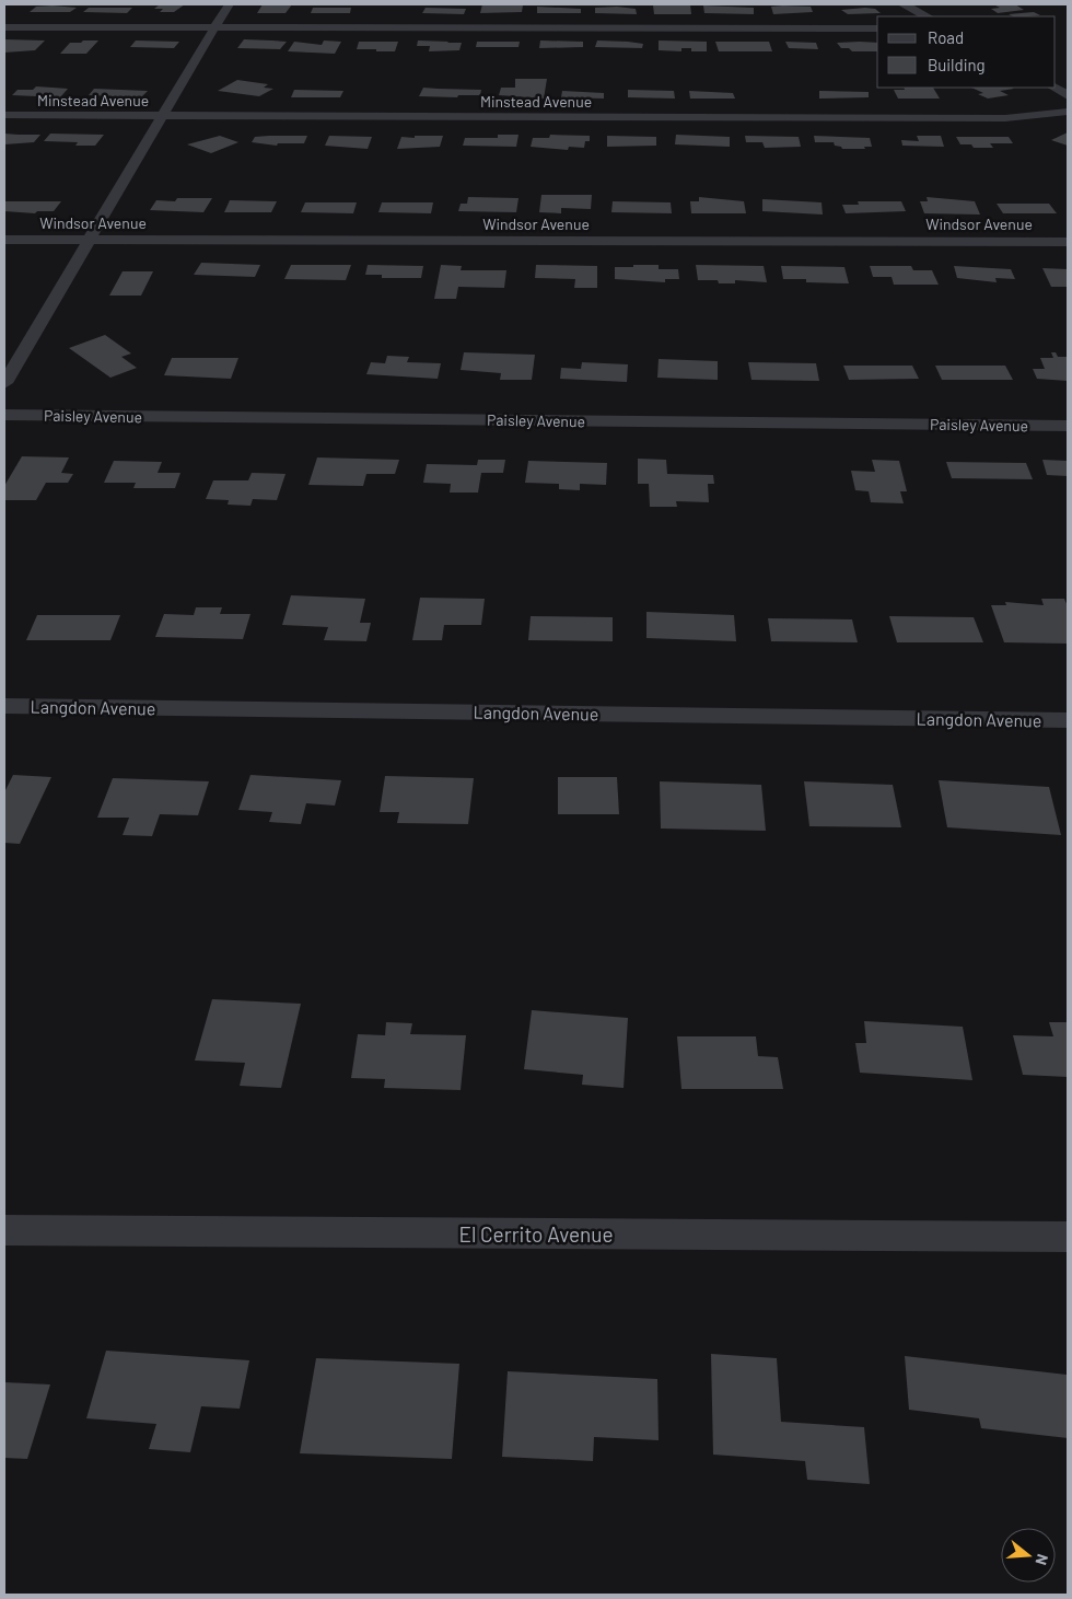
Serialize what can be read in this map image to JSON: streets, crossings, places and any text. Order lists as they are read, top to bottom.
{
  "streets": {
    "street": [
      "Minstead Avenue",
      "Windsor Avenue",
      "Paisley Avenue",
      "Langdon Avenue",
      "El Cerrito Avenue"
    ]
  },
  "legend": ["Road", "Building"],
  "north": "right"
}
